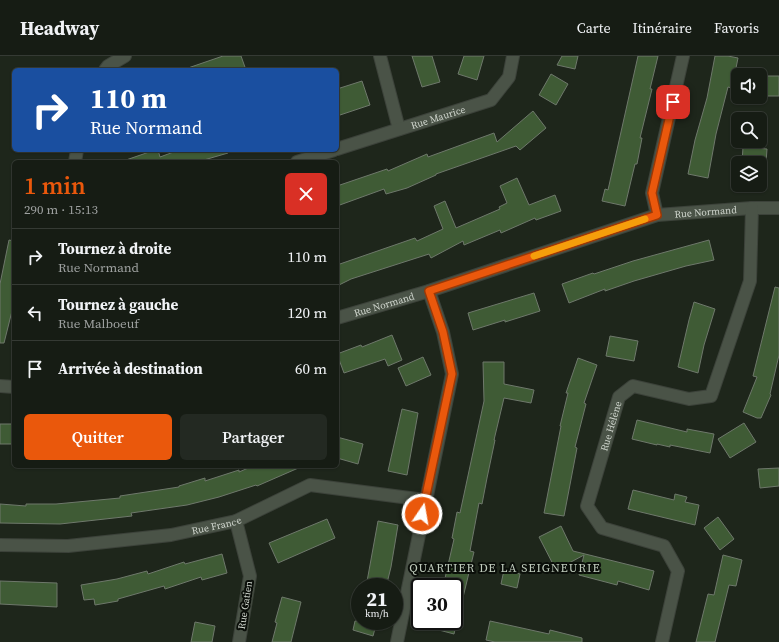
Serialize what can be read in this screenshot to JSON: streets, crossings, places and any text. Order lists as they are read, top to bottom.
{
  "streets": {
    "street": [
      "Rue Maurice",
      "Rue Normand",
      "Rue Hélène",
      "Rue France",
      "Rue Gatien"
    ]
  },
  "crossings": [
    ["Rue Normand", "Rue Hélène"],
    ["Rue France", "Rue Gatien"]
  ],
  "districts": ["QUARTIER DE LA SEIGNEURIE"],
  "page": {
    "header": "Headway",
    "nav": ["Carte", "Itinéraire", "Favoris"],
    "turn": ["110 m", "Rue Normand"],
    "heading": ["1 min", "290 m · 15:13"],
    "list": [
      {
        "name": "Tournez à droite",
        "note": "Rue Normand",
        "value": "110 m"
      },
      {
        "name": "Tournez à gauche",
        "note": "Rue Malboeuf",
        "value": "120 m"
      },
      {
        "name": "Arrivée à destination",
        "value": "60 m"
      }
    ],
    "buttons": ["Quitter", "Partager"],
    "speed": "21 km/h",
    "limit": "30"
  }
}
